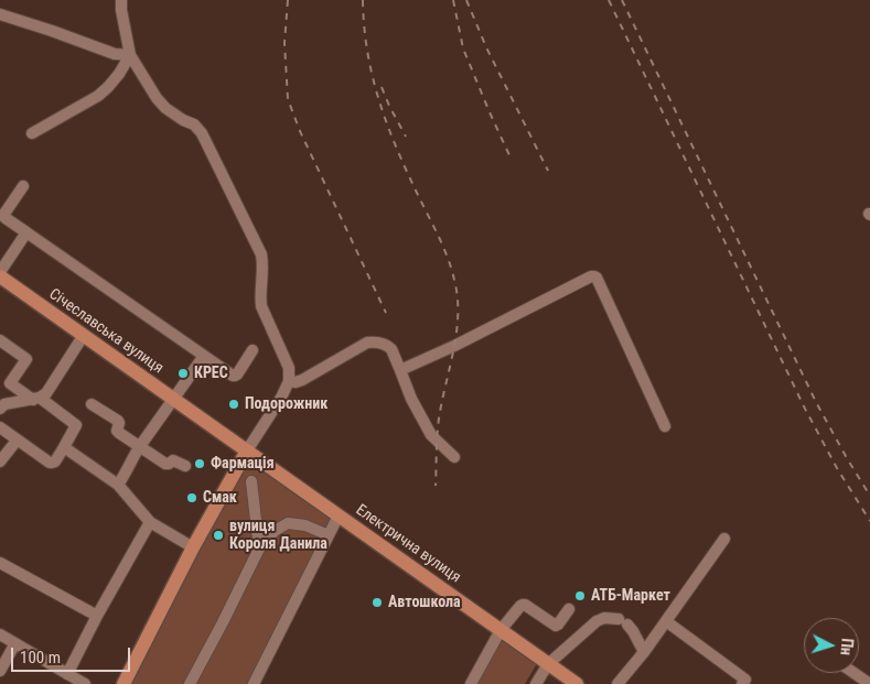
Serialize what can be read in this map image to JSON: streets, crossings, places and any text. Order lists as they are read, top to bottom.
{
  "streets": {
    "main road": ["Січеславська вулиця", "Електрична вулиця"]
  },
  "crossings": [
    ["Січеславська вулиця", "Електрична вулиця"]
  ],
  "places": [
    "КРЕС",
    "Подорожник",
    "Фармація",
    "Смак",
    "вулиця Короля Данила",
    "АТБ-Маркет",
    "Автошкола"
  ],
  "scale_bar": "100 m",
  "north": "right"
}
